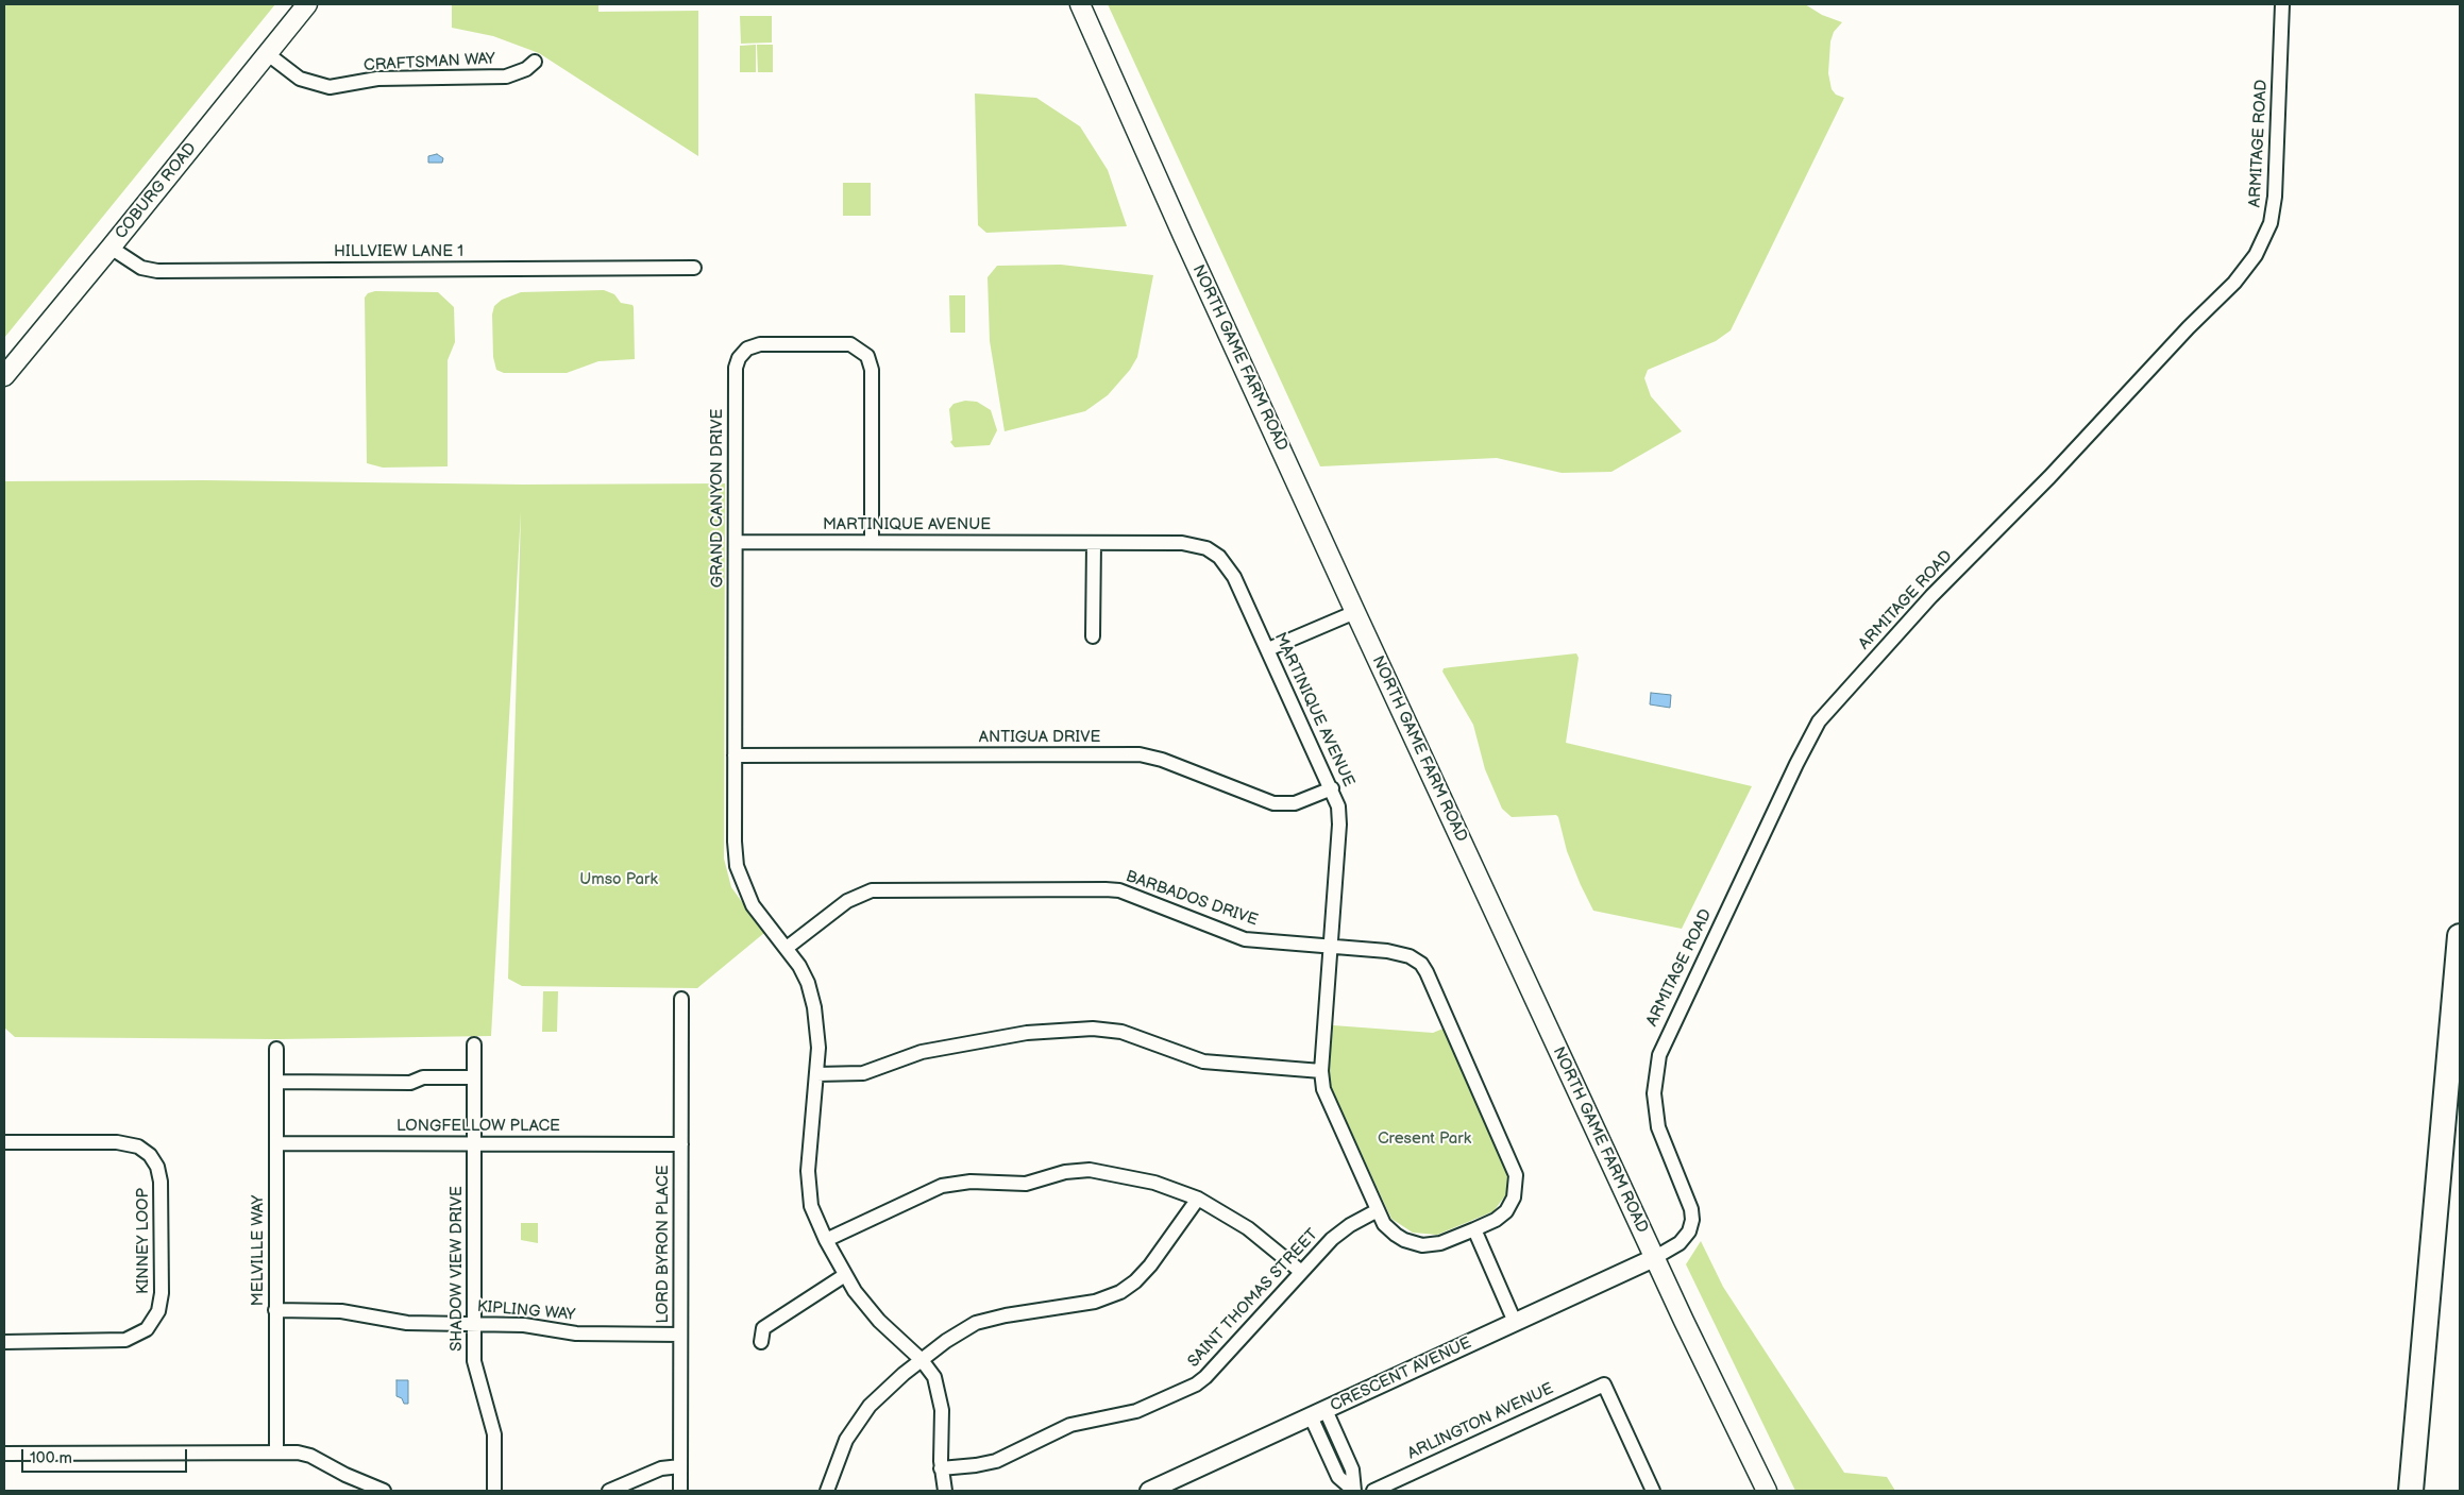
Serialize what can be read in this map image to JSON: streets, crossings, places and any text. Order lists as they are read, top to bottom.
{
  "streets": {
    "main road": ["COBURG ROAD", "NORTH GAME FARM ROAD"],
    "street": [
      "CRAFTSMAN WAY",
      "ARMITAGE ROAD",
      "HILLVIEW LANE 1",
      "GRAND CANYON DRIVE",
      "MARTINIQUE AVENUE",
      "ANTIGUA DRIVE",
      "BARBADOS DRIVE",
      "LONGFELLOW PLACE",
      "KINNEY LOOP",
      "LORD BYRON PLACE",
      "MELVILLE WAY",
      "SHADOW VIEW DRIVE",
      "SAINT THOMAS STREET",
      "KIPLING WAY",
      "CRESCENT AVENUE",
      "ARLINGTON AVENUE"
    ]
  },
  "crossings": [
    ["CRAFTSMAN WAY", "COBURG ROAD"],
    ["ARMITAGE ROAD", "NORTH GAME FARM ROAD"],
    ["ARMITAGE ROAD", "CRESCENT AVENUE"],
    ["COBURG ROAD", "HILLVIEW LANE 1"],
    ["NORTH GAME FARM ROAD", "CRESCENT AVENUE"],
    ["GRAND CANYON DRIVE", "MARTINIQUE AVENUE"],
    ["GRAND CANYON DRIVE", "ANTIGUA DRIVE"],
    ["GRAND CANYON DRIVE", "BARBADOS DRIVE"],
    ["GRAND CANYON DRIVE", "SAINT THOMAS STREET"],
    ["MARTINIQUE AVENUE", "ANTIGUA DRIVE"],
    ["MARTINIQUE AVENUE", "BARBADOS DRIVE"],
    ["MARTINIQUE AVENUE", "SAINT THOMAS STREET"],
    ["LONGFELLOW PLACE", "LORD BYRON PLACE"],
    ["LONGFELLOW PLACE", "MELVILLE WAY"],
    ["LONGFELLOW PLACE", "SHADOW VIEW DRIVE"],
    ["LORD BYRON PLACE", "KIPLING WAY"],
    ["MELVILLE WAY", "KIPLING WAY"],
    ["SHADOW VIEW DRIVE", "KIPLING WAY"]
  ],
  "parks": ["Umso Park", "Cresent Park"],
  "scale_bar": "100 m"
}
